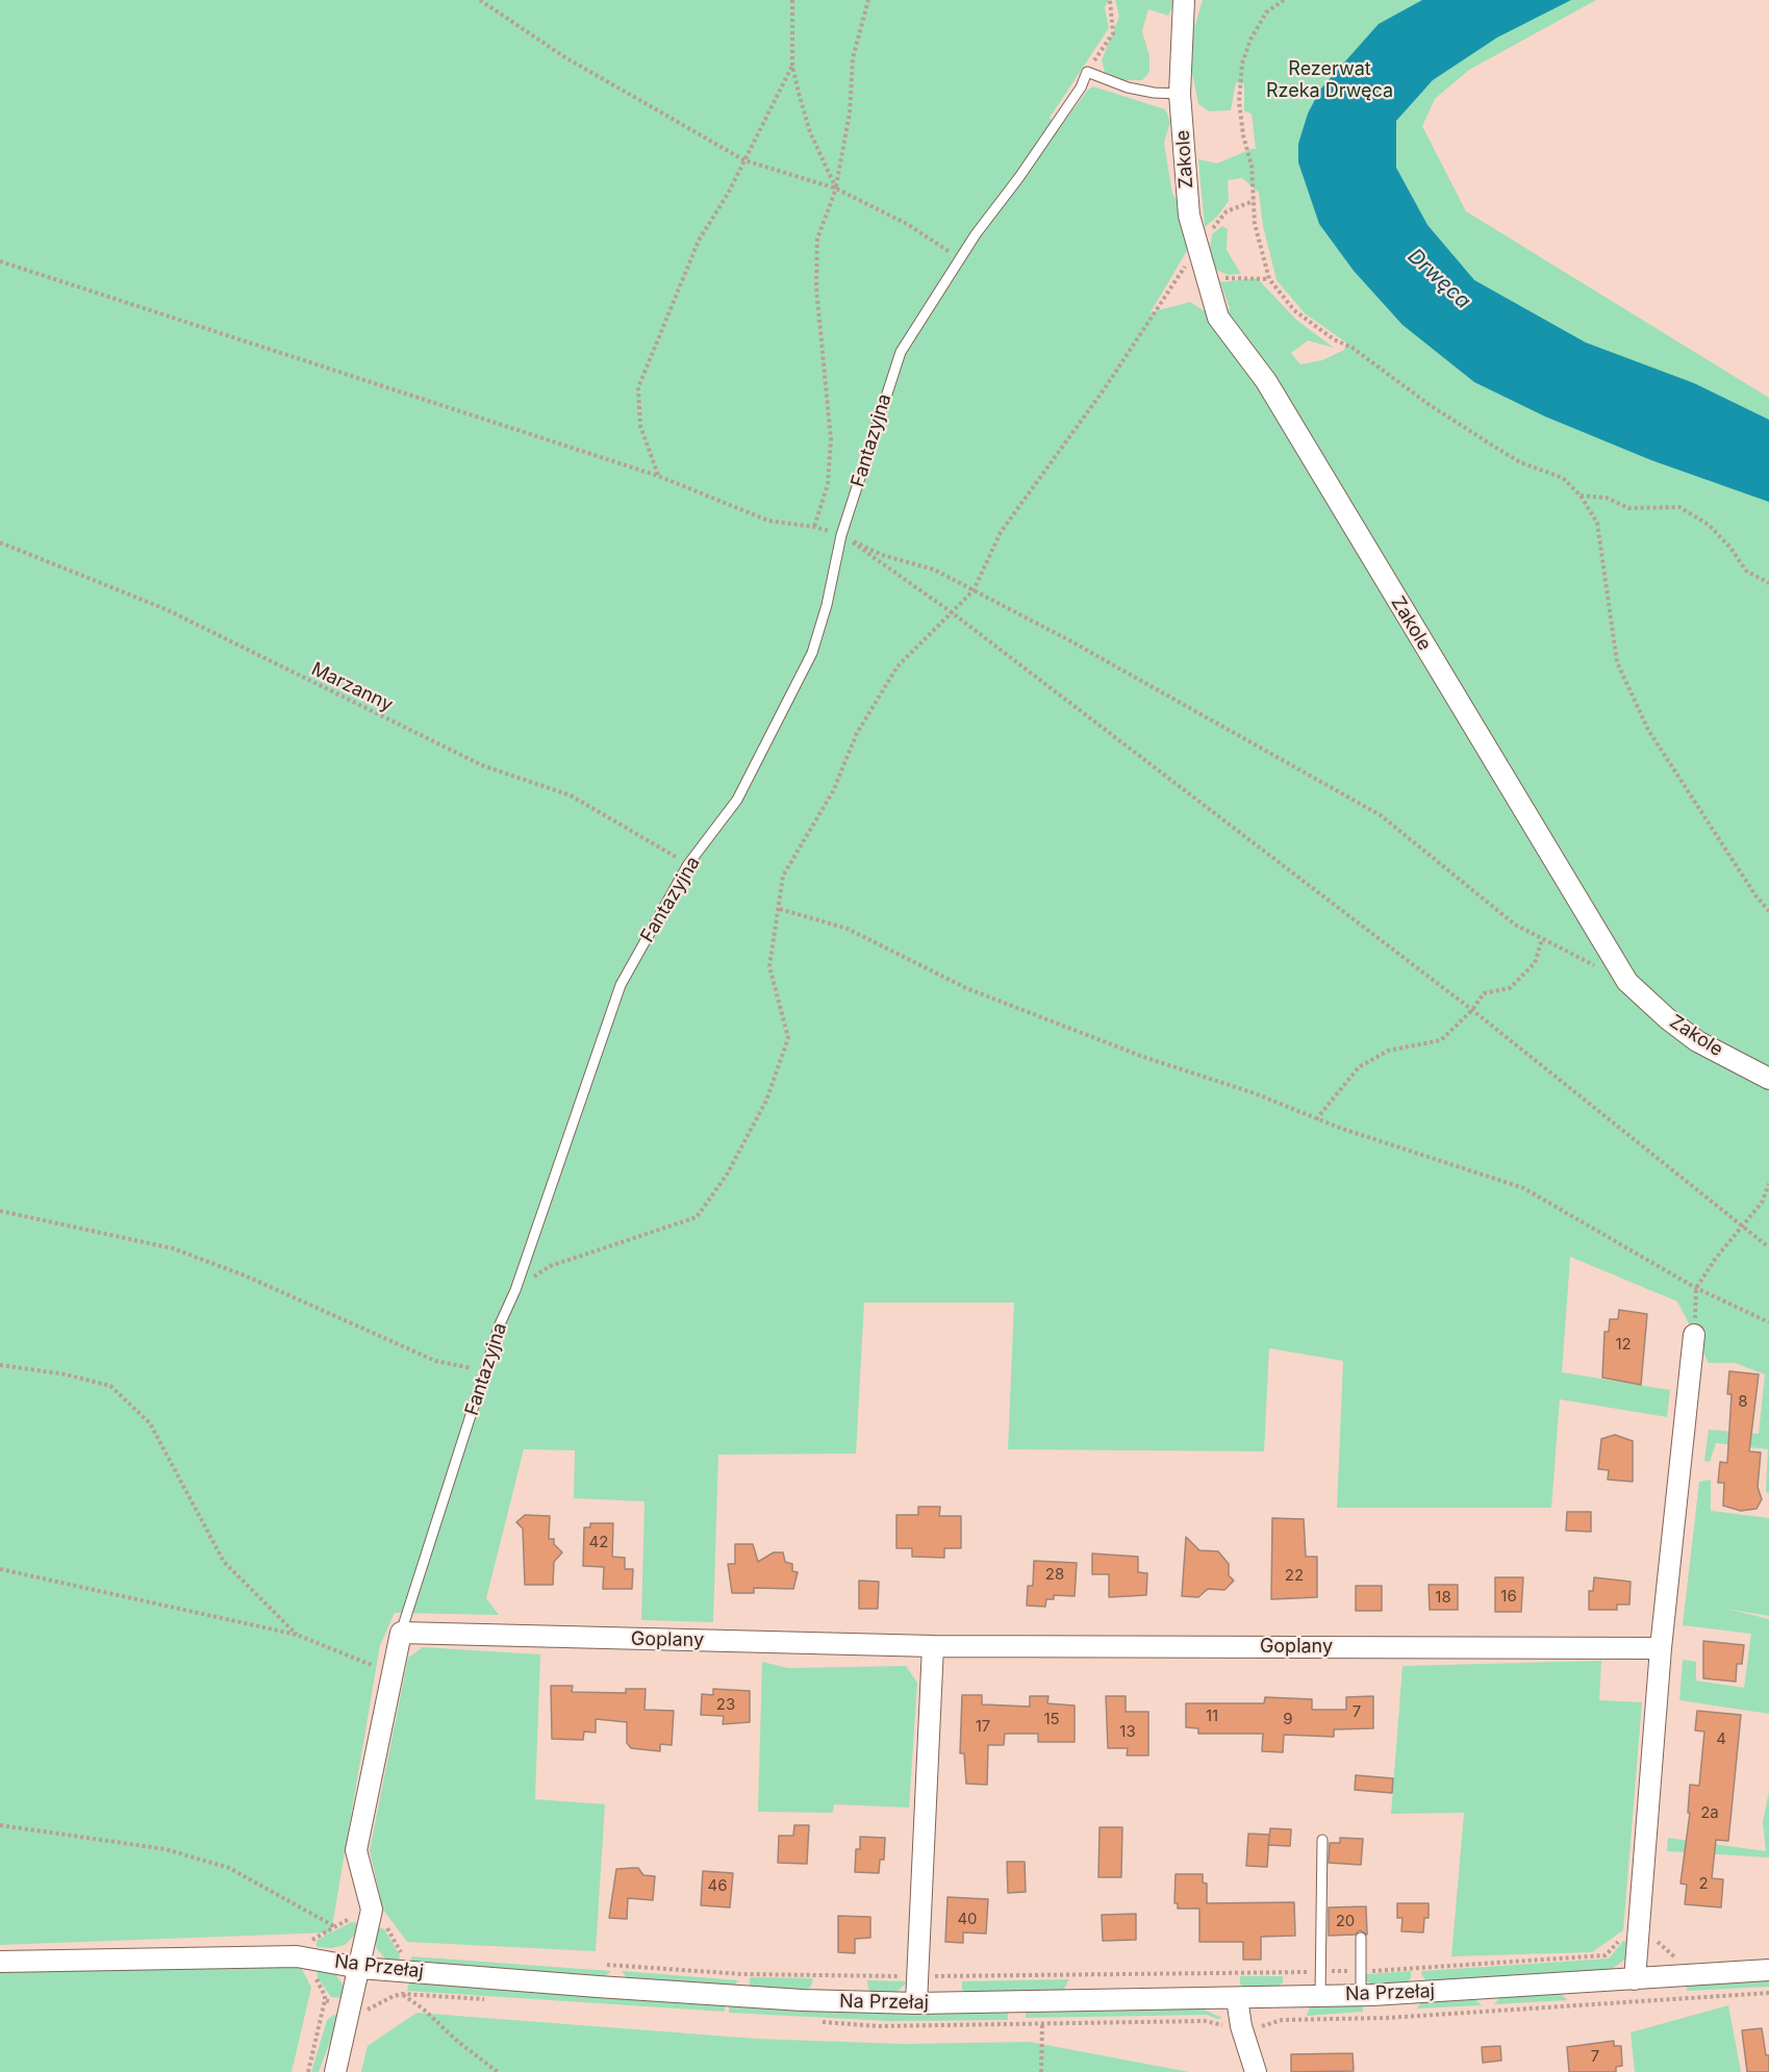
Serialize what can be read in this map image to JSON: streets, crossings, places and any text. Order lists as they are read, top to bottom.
{
  "streets": {
    "street": [
      "Zakole",
      "Fantazyjna",
      "Goplany",
      "Na Przełaj"
    ],
    "path": ["Marzanny"]
  },
  "crossings": [
    ["Fantazyjna", "Marzanny"],
    ["Fantazyjna", "Goplany"],
    ["Fantazyjna", "Na Przełaj"]
  ],
  "water": ["Drwęca"],
  "parks": ["Rezerwat Rzeka Drwęca"],
  "house_numbers": [
    "12",
    "8",
    "42",
    "28",
    "22",
    "16",
    "18",
    "23",
    "7",
    "11",
    "15",
    "9",
    "17",
    "13",
    "4",
    "2a",
    "2",
    "46",
    "40",
    "20",
    "7"
  ]
}
